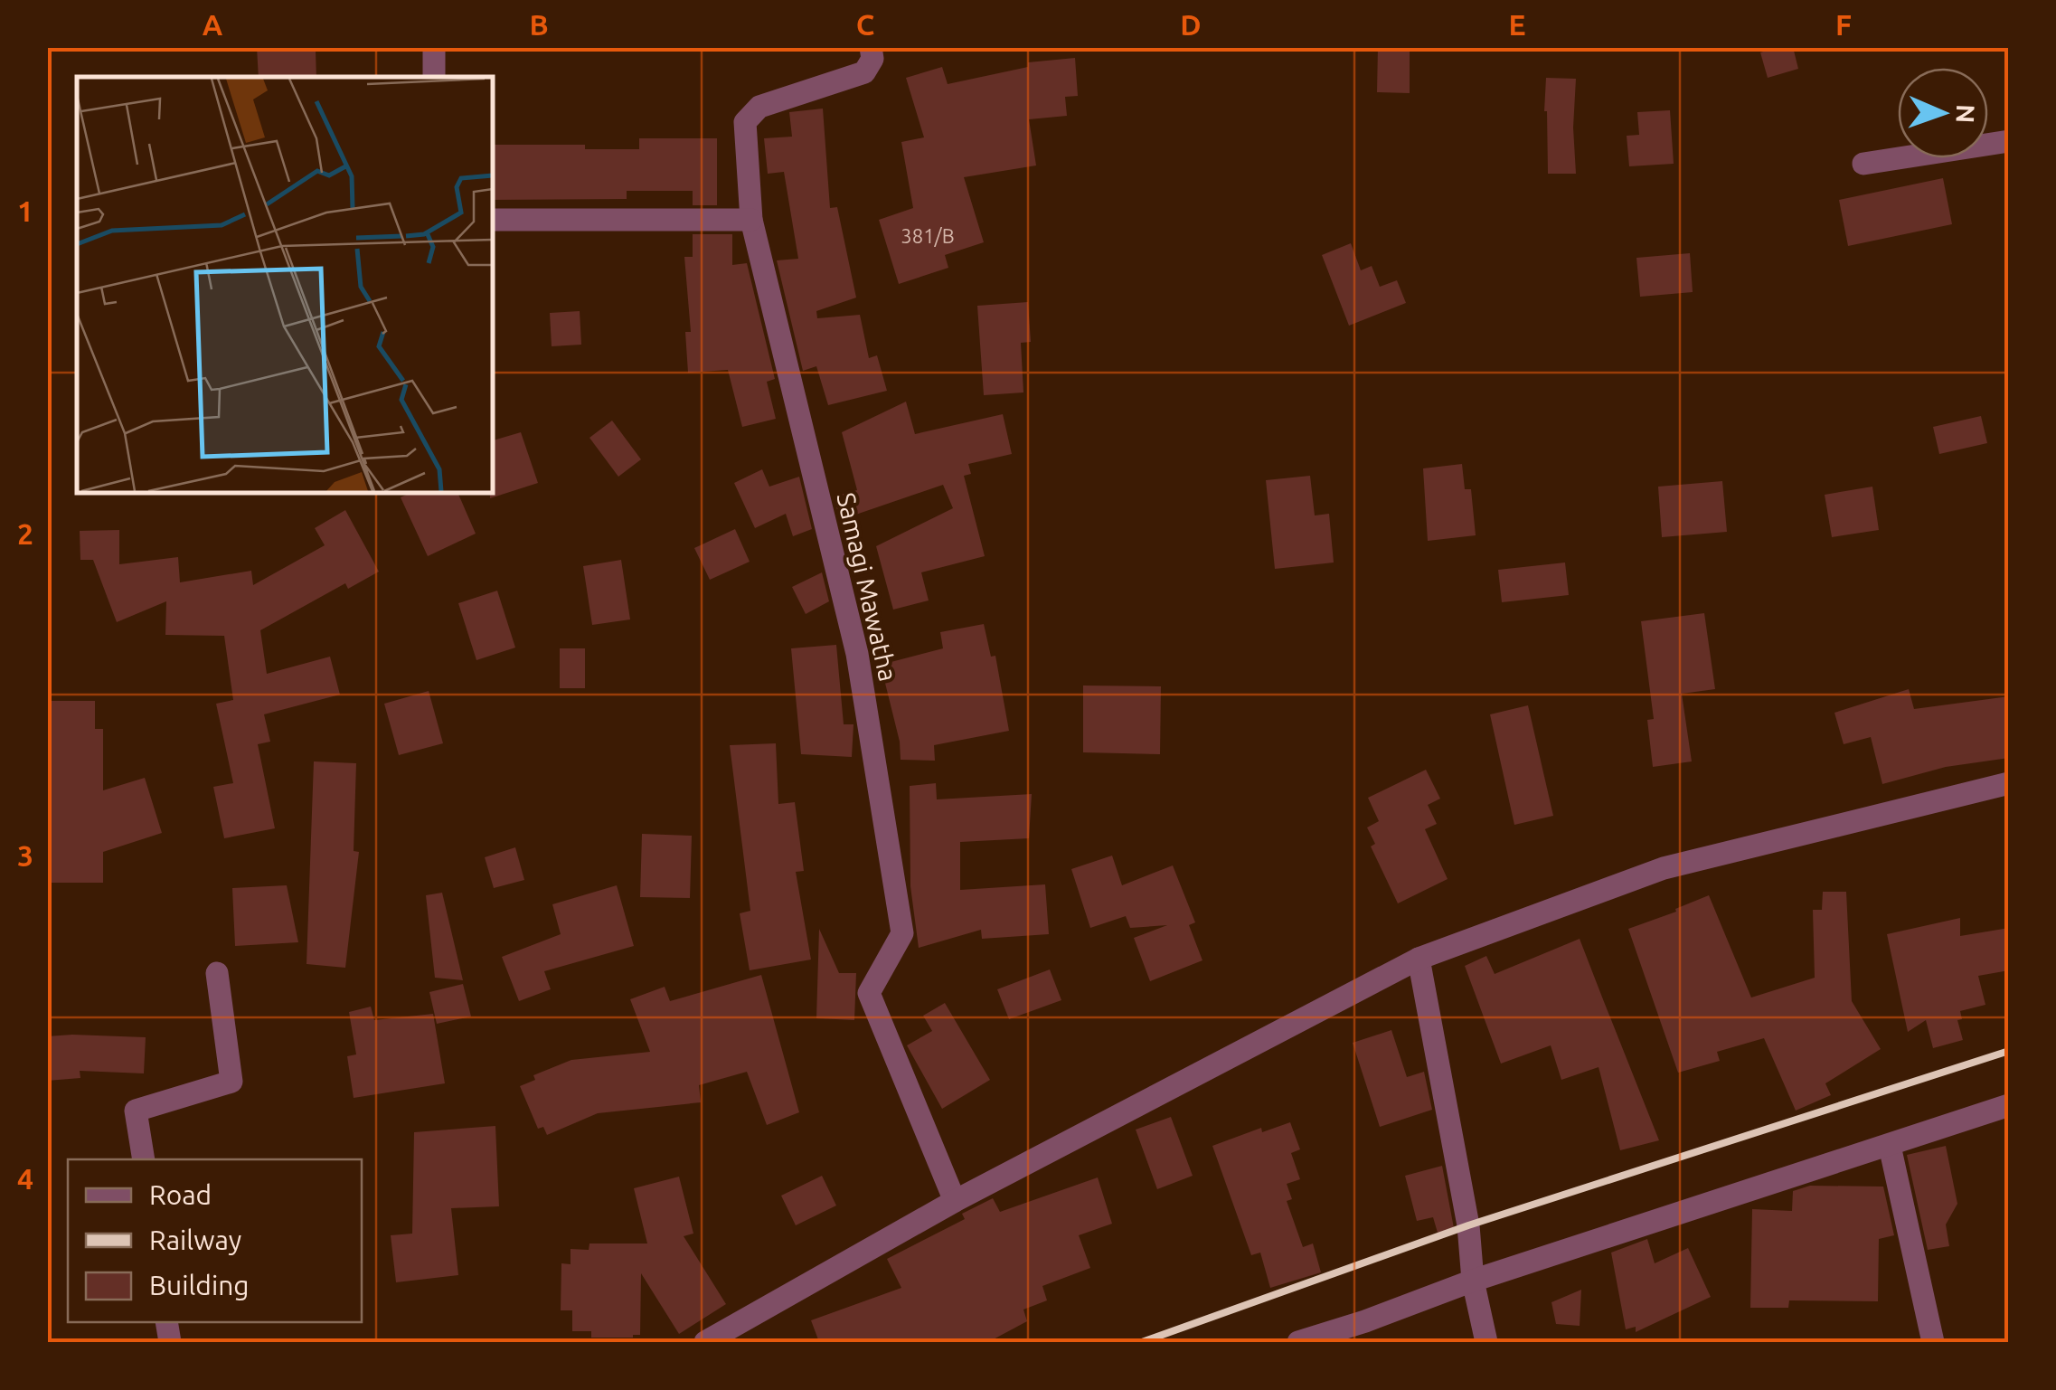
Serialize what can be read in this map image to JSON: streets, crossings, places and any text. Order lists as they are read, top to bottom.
{
  "streets": {
    "street": ["Samagi Mawatha"]
  },
  "house_numbers": ["381/B"],
  "legend": ["Road", "Railway", "Building"],
  "north": "right",
  "grid": {
    "columns": [
      "A",
      "B",
      "C",
      "D",
      "E",
      "F"
    ],
    "rows": [
      "1",
      "2",
      "3",
      "4"
    ]
  }
}
